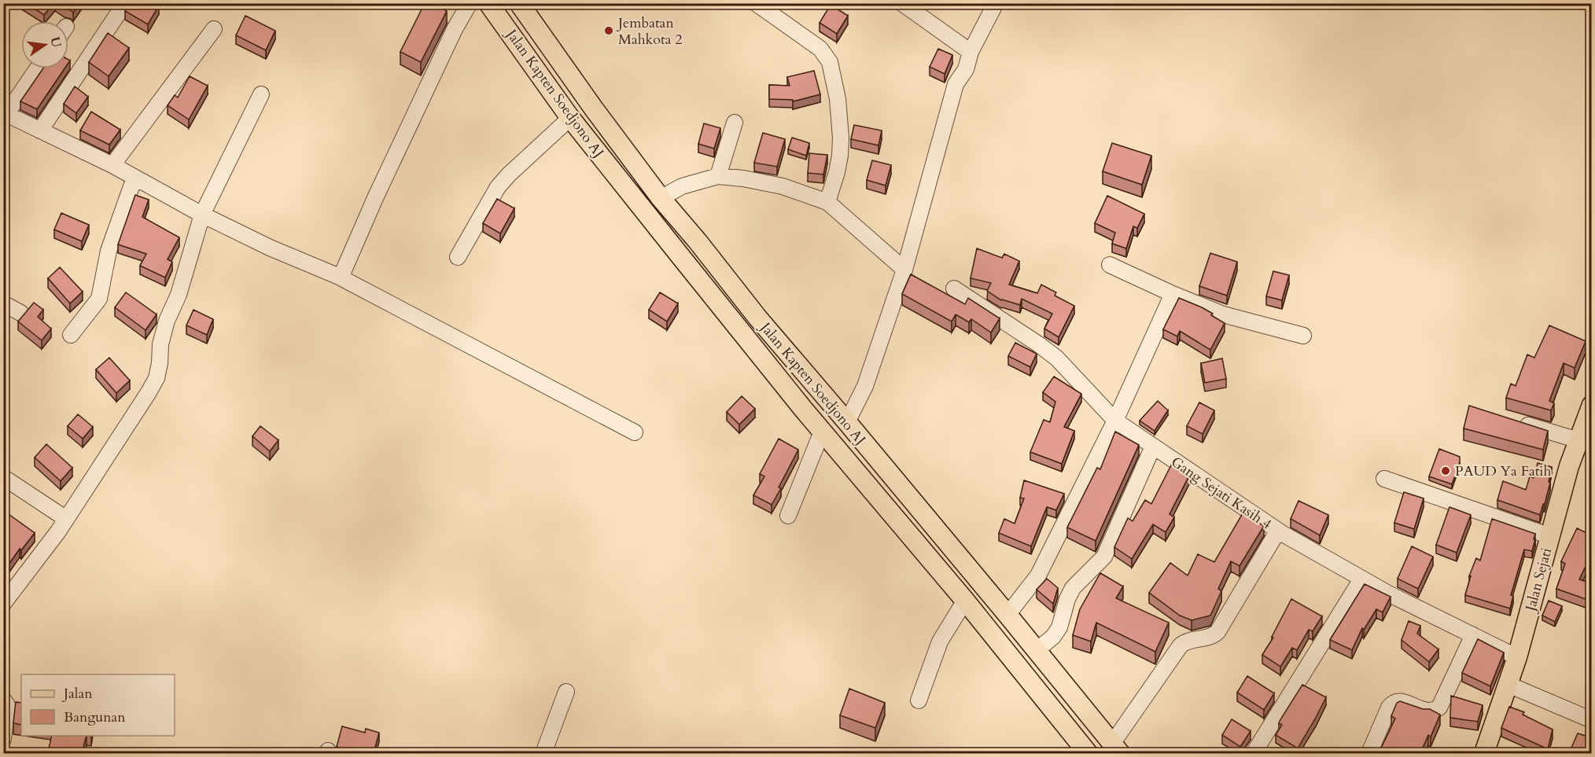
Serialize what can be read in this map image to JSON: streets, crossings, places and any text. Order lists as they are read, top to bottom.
{
  "streets": {
    "main road": ["Jalan Kapten Soedjono AJ", "Jalan Sejati"],
    "street": ["Gang Sejati Kasih 4"]
  },
  "crossings": [
    ["Gang Sejati Kasih 4", "Jalan Sejati"]
  ],
  "places": ["Jembatan Mahkota 2", "PAUD Ya Fatih"],
  "legend": ["Jalan", "Bangunan"],
  "north": "right"
}
